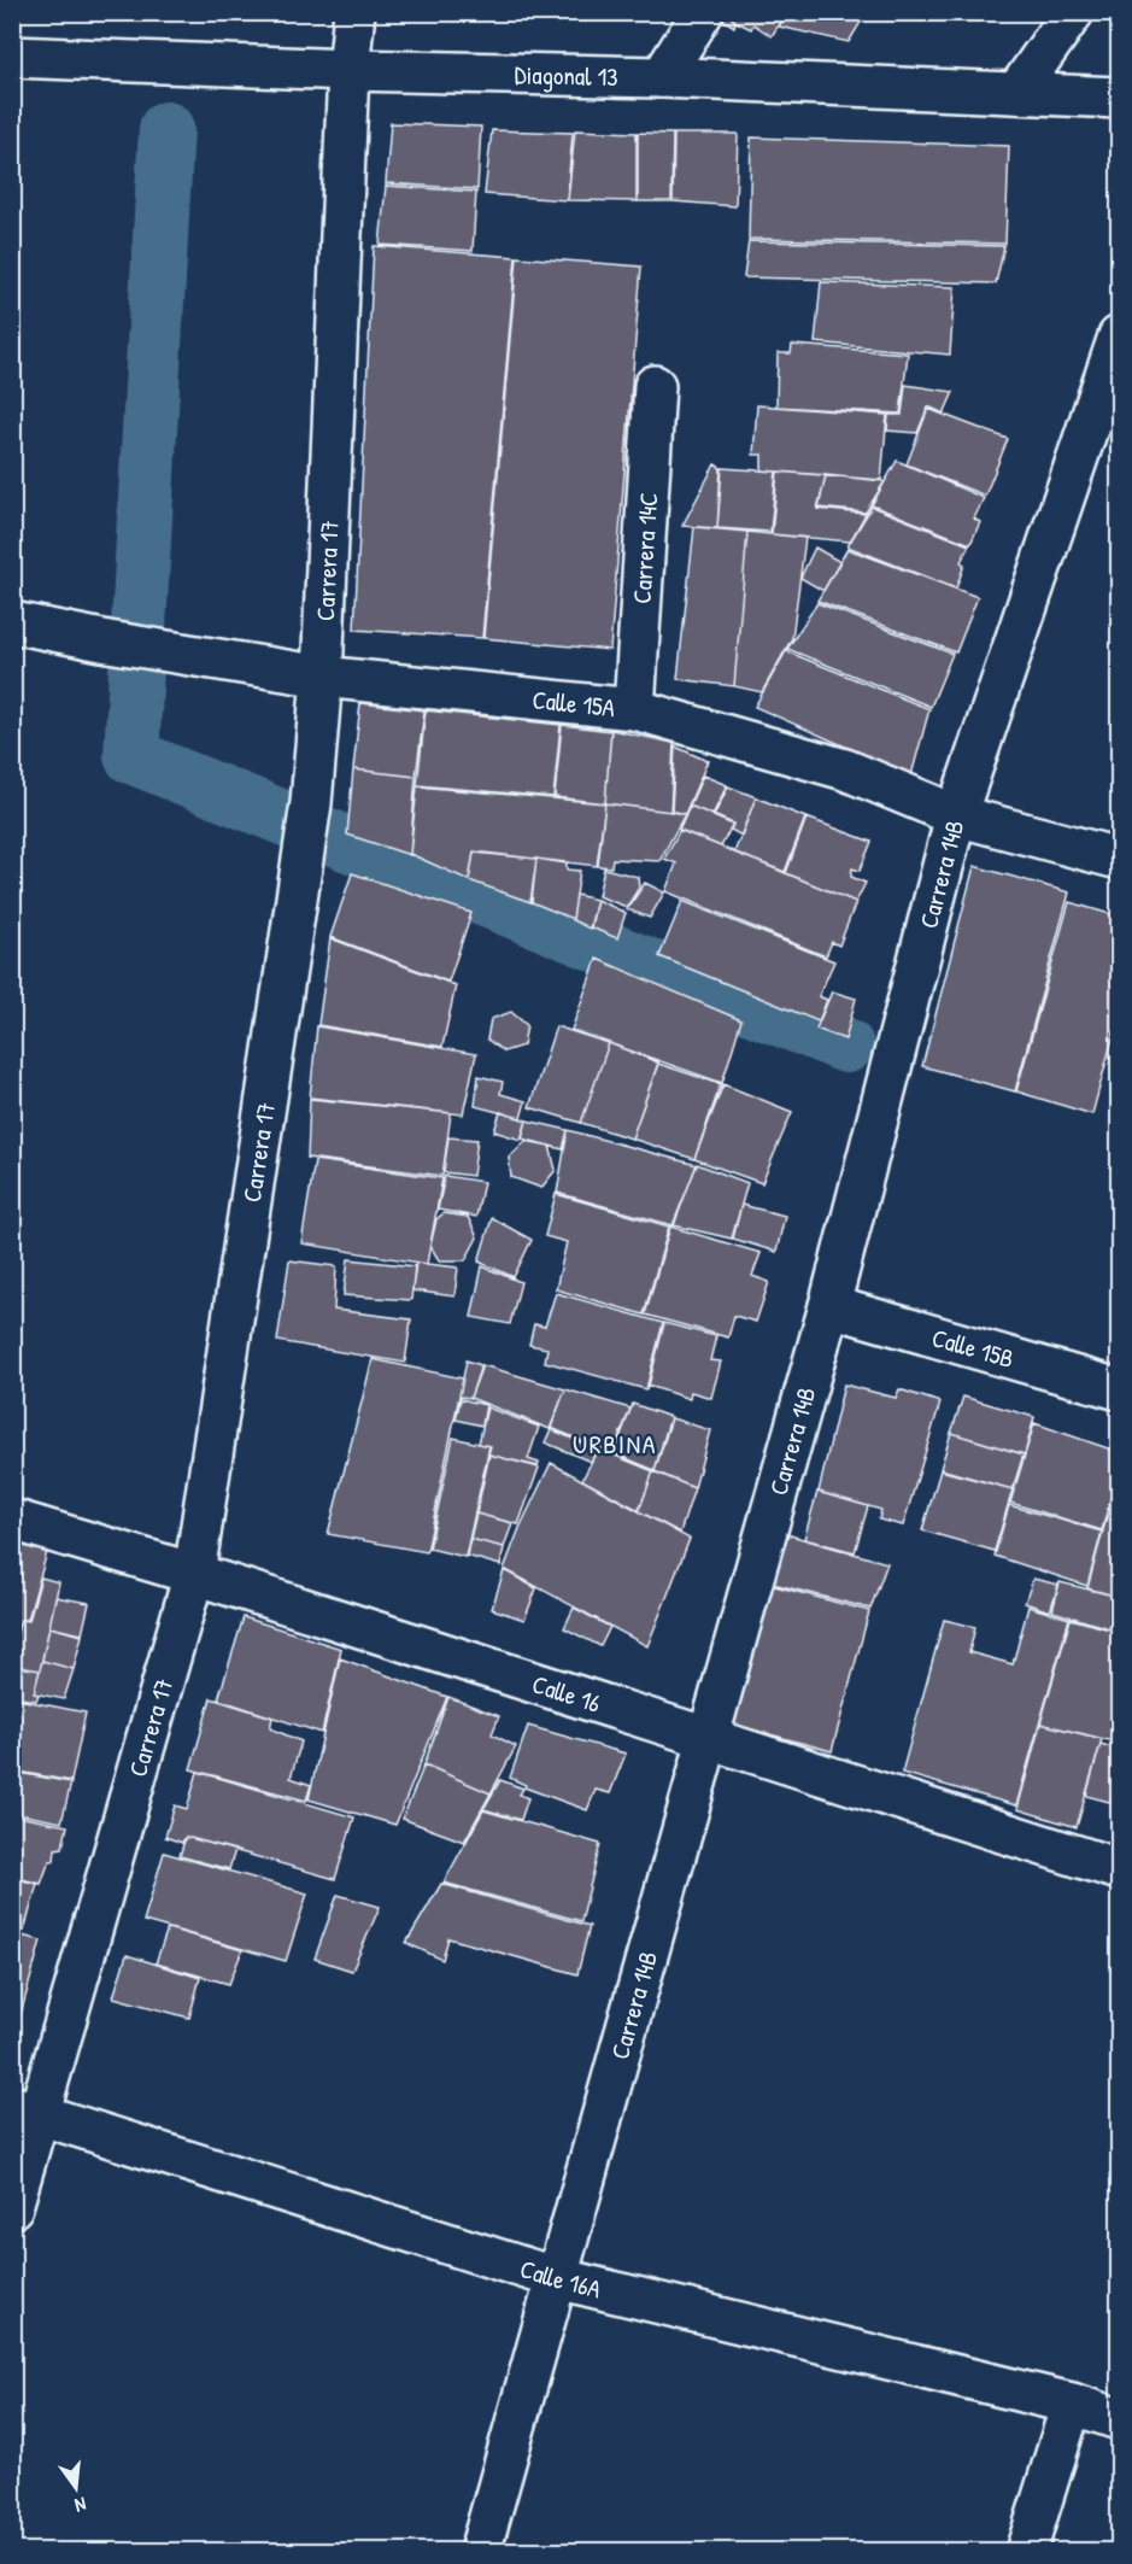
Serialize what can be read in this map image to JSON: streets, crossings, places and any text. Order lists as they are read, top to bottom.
{
  "streets": {
    "street": [
      "Diagonal 13",
      "Carrera 14C",
      "Carrera 17",
      "Calle 15A",
      "Carrera 14B",
      "Calle 15B",
      "Calle 16",
      "Calle 16A"
    ]
  },
  "crossings": [
    ["Diagonal 13", "Carrera 17"],
    ["Carrera 14C", "Calle 15A"],
    ["Carrera 17", "Calle 15A"],
    ["Carrera 17", "Calle 16"],
    ["Carrera 17", "Calle 16A"],
    ["Calle 15A", "Carrera 14B"],
    ["Carrera 14B", "Calle 15B"],
    ["Carrera 14B", "Calle 16"],
    ["Carrera 14B", "Calle 16A"]
  ],
  "districts": ["URBINA"],
  "north": "bottom"
}
